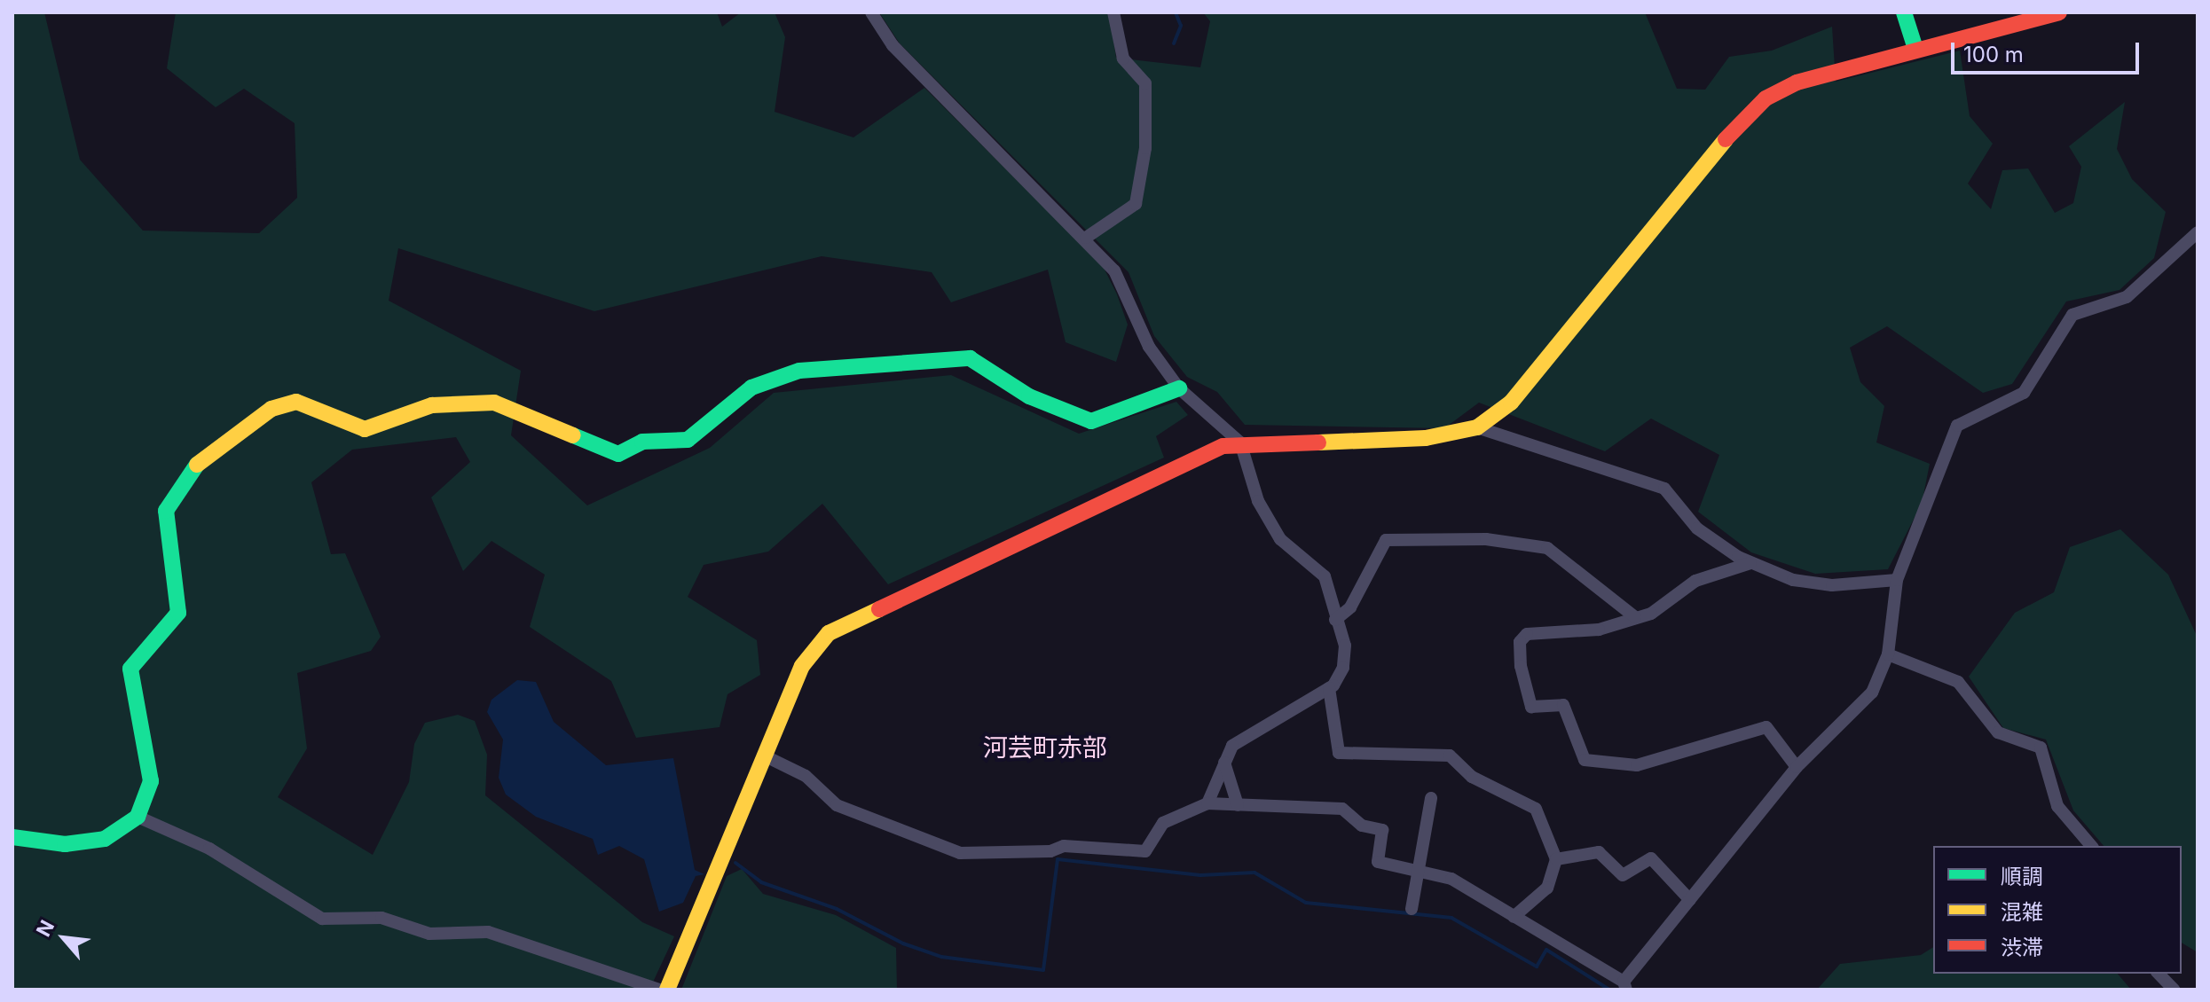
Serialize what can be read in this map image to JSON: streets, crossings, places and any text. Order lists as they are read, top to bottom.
{
  "districts": ["河芸町赤部"],
  "legend": ["順調", "混雑", "渋滞"],
  "scale_bar": "100 m",
  "north": "top left"
}
